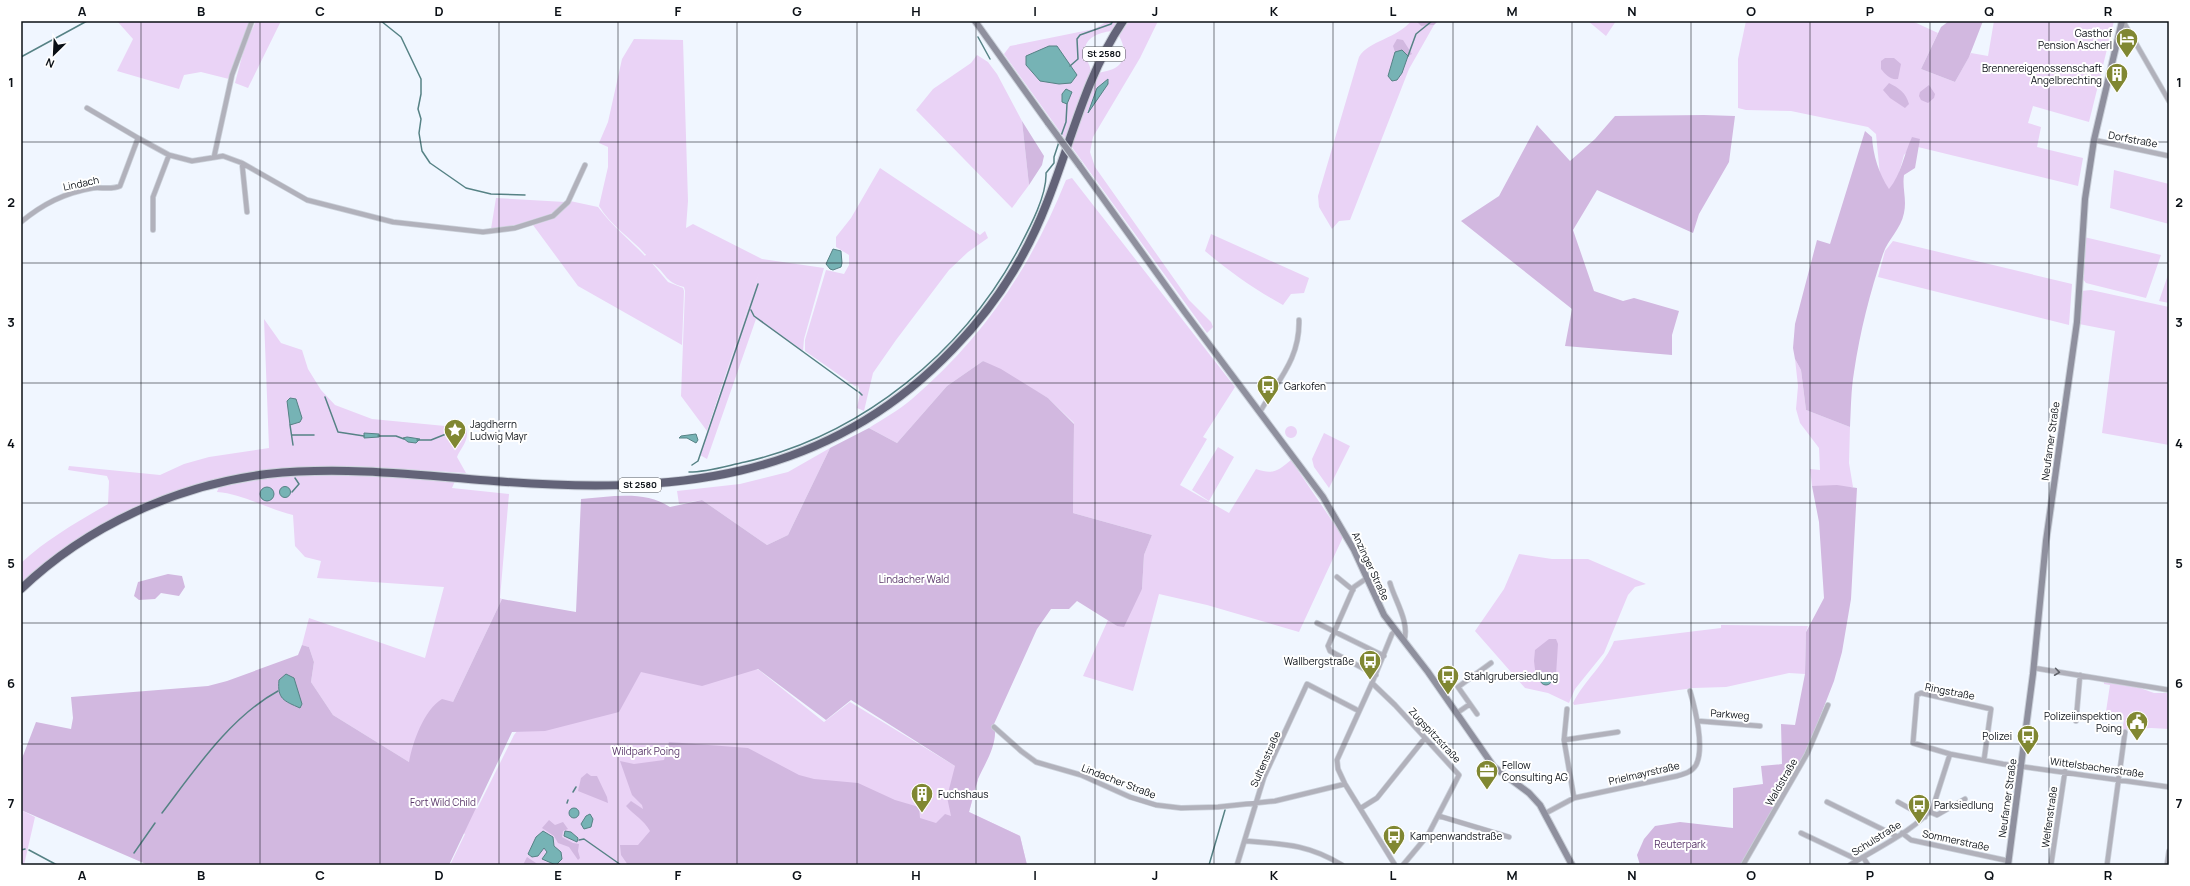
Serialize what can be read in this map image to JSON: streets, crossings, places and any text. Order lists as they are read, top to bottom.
{
  "streets": {
    "highway": ["St 2580"],
    "street": [
      "Dorfstraße",
      "Lindach",
      "Neufarner Straße",
      "Anzinger Straße",
      "Ringstraße",
      "Parkweg",
      "Zugspitzstraße",
      "Sultenstraße",
      "Wittelsbacherstraße",
      "Prielmayrstraße",
      "Lindacher Straße",
      "Waldstraße",
      "Welfenstraße",
      "Schulstraße",
      "Sommerstraße"
    ]
  },
  "crossings": [
    ["Dorfstraße", "Neufarner Straße"],
    ["Neufarner Straße", "Wittelsbacherstraße"],
    ["Neufarner Straße", "Sommerstraße"],
    ["Anzinger Straße", "Prielmayrstraße"],
    ["Ringstraße", "Schulstraße"],
    ["Parkweg", "Prielmayrstraße"],
    ["Sultenstraße", "Lindacher Straße"],
    ["Wittelsbacherstraße", "Welfenstraße"],
    ["Schulstraße", "Sommerstraße"]
  ],
  "parks": [
    "Lindacher Wald",
    "Wildpark Poing",
    "Fort Wild Child",
    "Reuterpark"
  ],
  "places": {
    "hotel": ["Gasthof Pension Ascherl"],
    "building": ["Brennereigenossenschaft Angelbrechting", "Fuchshaus"],
    "bus stop": [
      "Garkofen",
      "Wallbergstraße",
      "Stahlgrubersiedlung",
      "Polizei",
      "Parksiedlung",
      "Kampenwandstraße"
    ],
    "place": ["Jagdherrn Ludwig Mayr"],
    "public building": ["Polizeiinspektion Poing"],
    "office": ["Fellow Consulting AG"]
  },
  "north": "bottom left",
  "grid": {
    "columns": [
      "A",
      "B",
      "C",
      "D",
      "E",
      "F",
      "G",
      "H",
      "I",
      "J",
      "K",
      "L",
      "M",
      "N",
      "O",
      "P",
      "Q",
      "R"
    ],
    "rows": [
      "1",
      "2",
      "3",
      "4",
      "5",
      "6",
      "7"
    ]
  }
}
